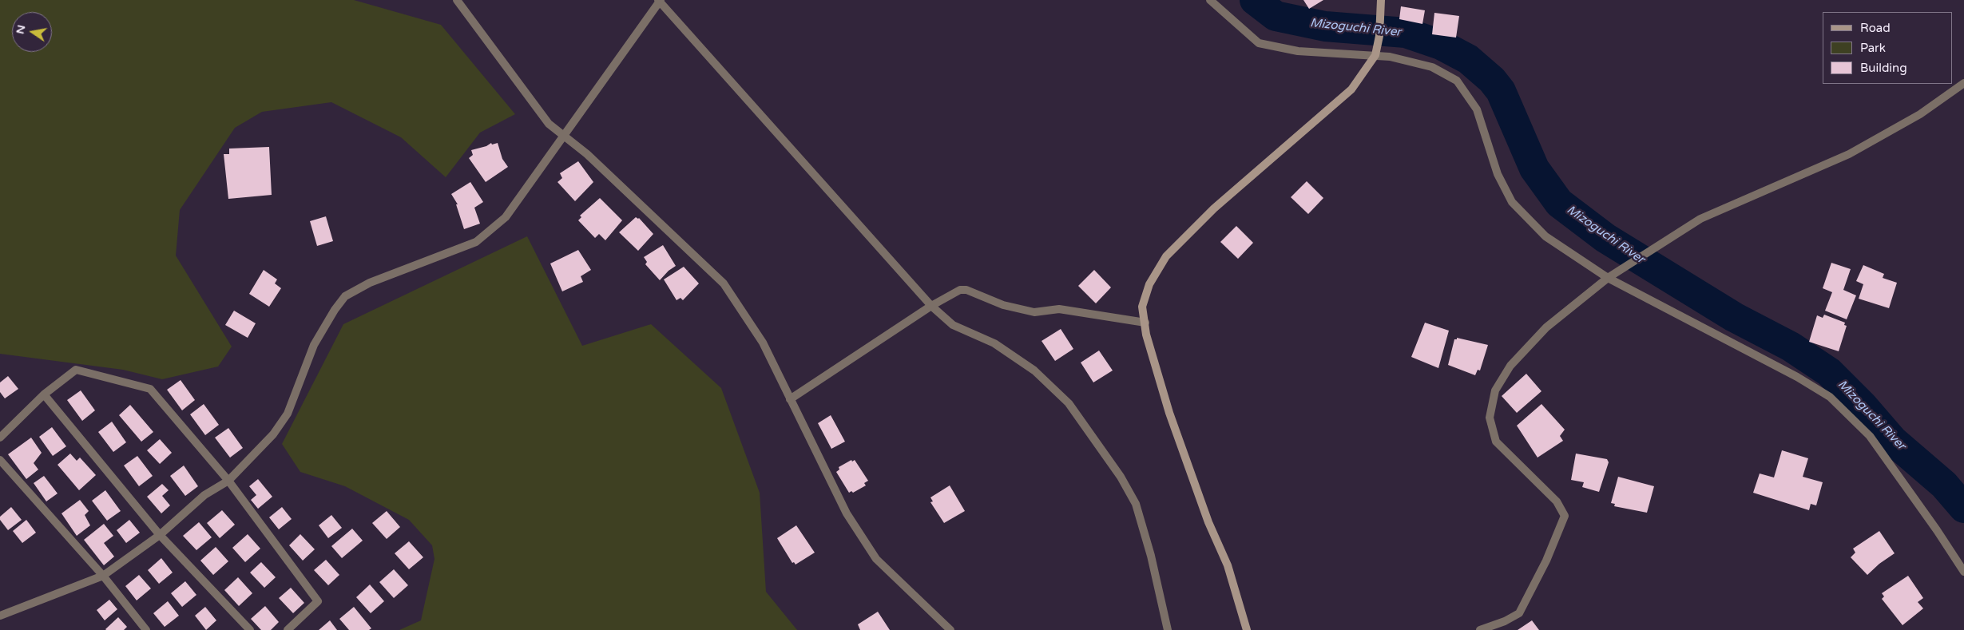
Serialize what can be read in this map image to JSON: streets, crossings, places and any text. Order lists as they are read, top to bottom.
{
  "water": ["Mizoguchi River"],
  "legend": ["Road", "Park", "Building"],
  "north": "left"
}
